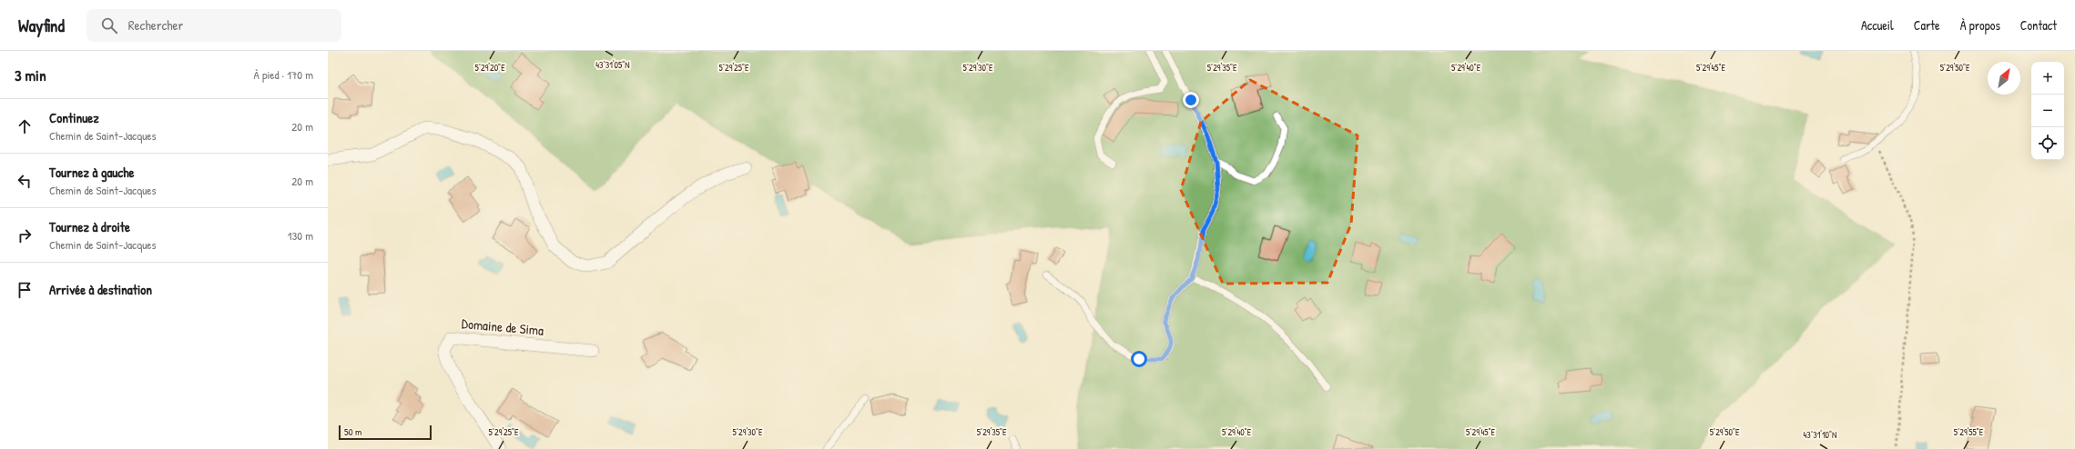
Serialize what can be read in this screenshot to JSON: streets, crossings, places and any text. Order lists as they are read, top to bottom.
{
  "streets": {
    "street": ["Domaine de Sima"]
  },
  "scale_bar": "50 m",
  "north": "top right",
  "page": {
    "header": "Wayfind",
    "search": "Rechercher",
    "nav": [
      "Accueil",
      "Carte",
      "À propos",
      "Contact"
    ],
    "heading": ["3 min", "À pied · 170 m"],
    "map_buttons": ["+", "−"],
    "list": [
      ["Continuez", "Chemin de Saint-Jacques", "20 m"],
      ["Tournez à gauche", "Chemin de Saint-Jacques", "20 m"],
      ["Tournez à droite", "Chemin de Saint-Jacques", "130 m"],
      "Arrivée à destination"
    ],
    "scale": "50 m"
  },
  "coordinates": [
    "43°31'05\"N",
    "5°29'20\"E",
    "5°29'25\"E",
    "5°29'50\"E",
    "5°29'30\"E",
    "5°29'35\"E",
    "5°29'40\"E",
    "5°29'45\"E",
    "5°29'55\"E",
    "43°31'10\"N"
  ]
}
